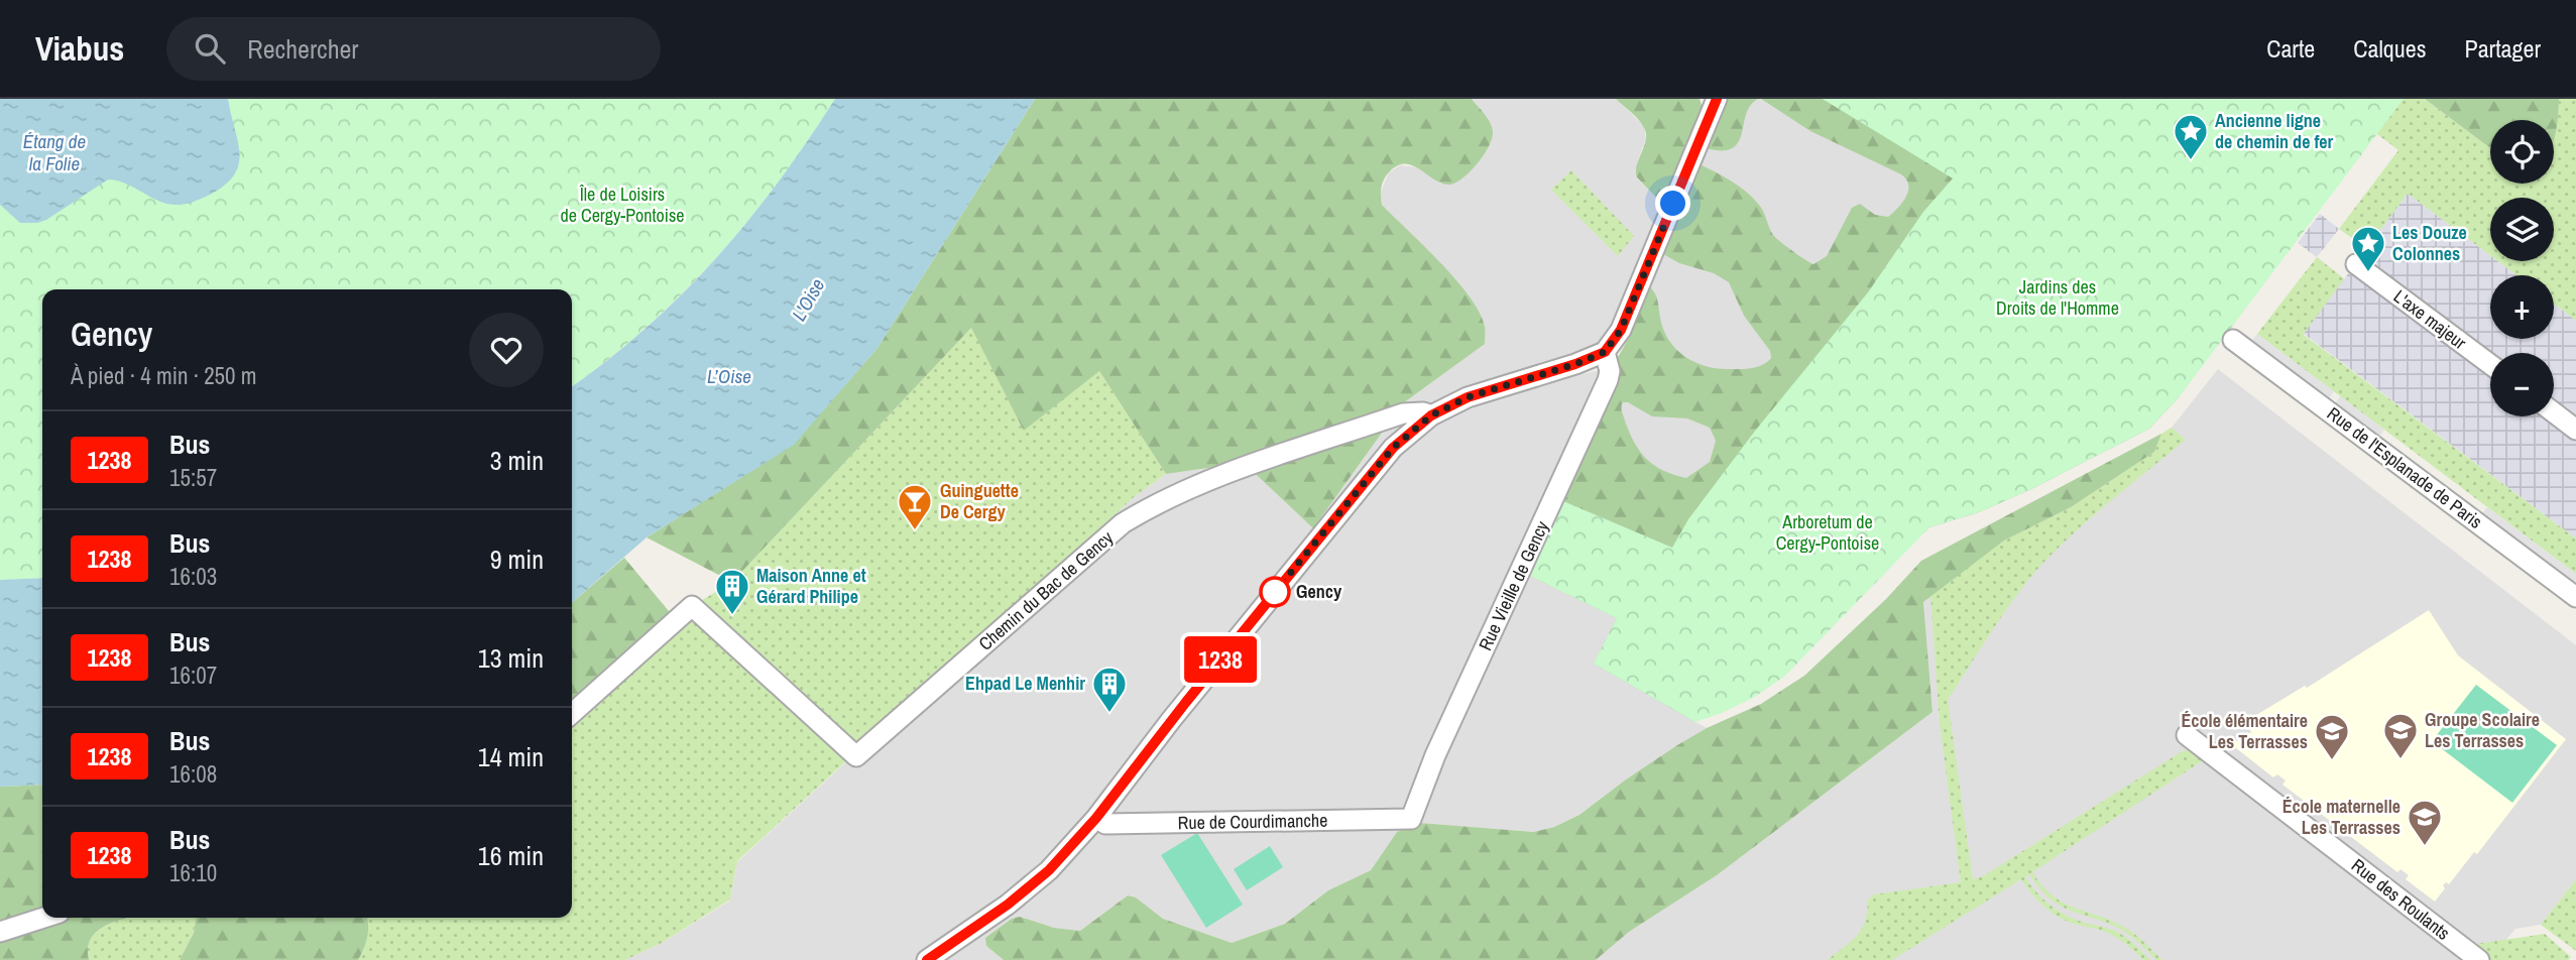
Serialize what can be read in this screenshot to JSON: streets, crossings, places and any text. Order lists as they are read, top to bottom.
{
  "streets": {
    "street": [
      "L'axe majeur",
      "Rue de l'Esplanade de Paris",
      "Rue Vieille de Gency",
      "Chemin du Bac de Gency",
      "Rue de Courdimanche",
      "Rue des Roulants"
    ]
  },
  "crossings": [
    ["Rue Vieille de Gency", "Rue de Courdimanche"]
  ],
  "water": ["Étang de la Folie", "L'Oise", "L’Oise"],
  "parks": ["Île de Loisirs de Cergy-Pontoise", "Jardins des Droits de l'Homme", "Arboretum de Cergy‐Pontoise"],
  "places": {
    "place": ["Ancienne ligne de chemin de fer", "Les Douze Colonnes"],
    "bar": ["Guinguette De Cergy"],
    "other": ["Gency"],
    "building": ["Maison Anne et Gérard Philipe", "Ehpad Le Menhir"],
    "school or university": ["Groupe Scolaire Les Terrasses", "École élémentaire Les Terrasses", "École maternelle Les Terrasses"]
  },
  "lines": ["bus line 1238"],
  "page": {
    "header": "Viabus",
    "search": "Rechercher",
    "nav": ["Carte", "Calques", "Partager"],
    "on_map": "1238",
    "map_buttons": ["+", "−"],
    "heading": ["Gency", "À pied · 4 min · 250 m"],
    "list": [
      {
        "mark": "1238",
        "name": "Bus",
        "note": "15:57",
        "value": "3 min"
      },
      {
        "mark": "1238",
        "name": "Bus",
        "note": "16:03",
        "value": "9 min"
      },
      {
        "mark": "1238",
        "name": "Bus",
        "note": "16:07",
        "value": "13 min"
      },
      {
        "mark": "1238",
        "name": "Bus",
        "note": "16:08",
        "value": "14 min"
      },
      {
        "mark": "1238",
        "name": "Bus",
        "note": "16:10",
        "value": "16 min"
      }
    ]
  }
}
